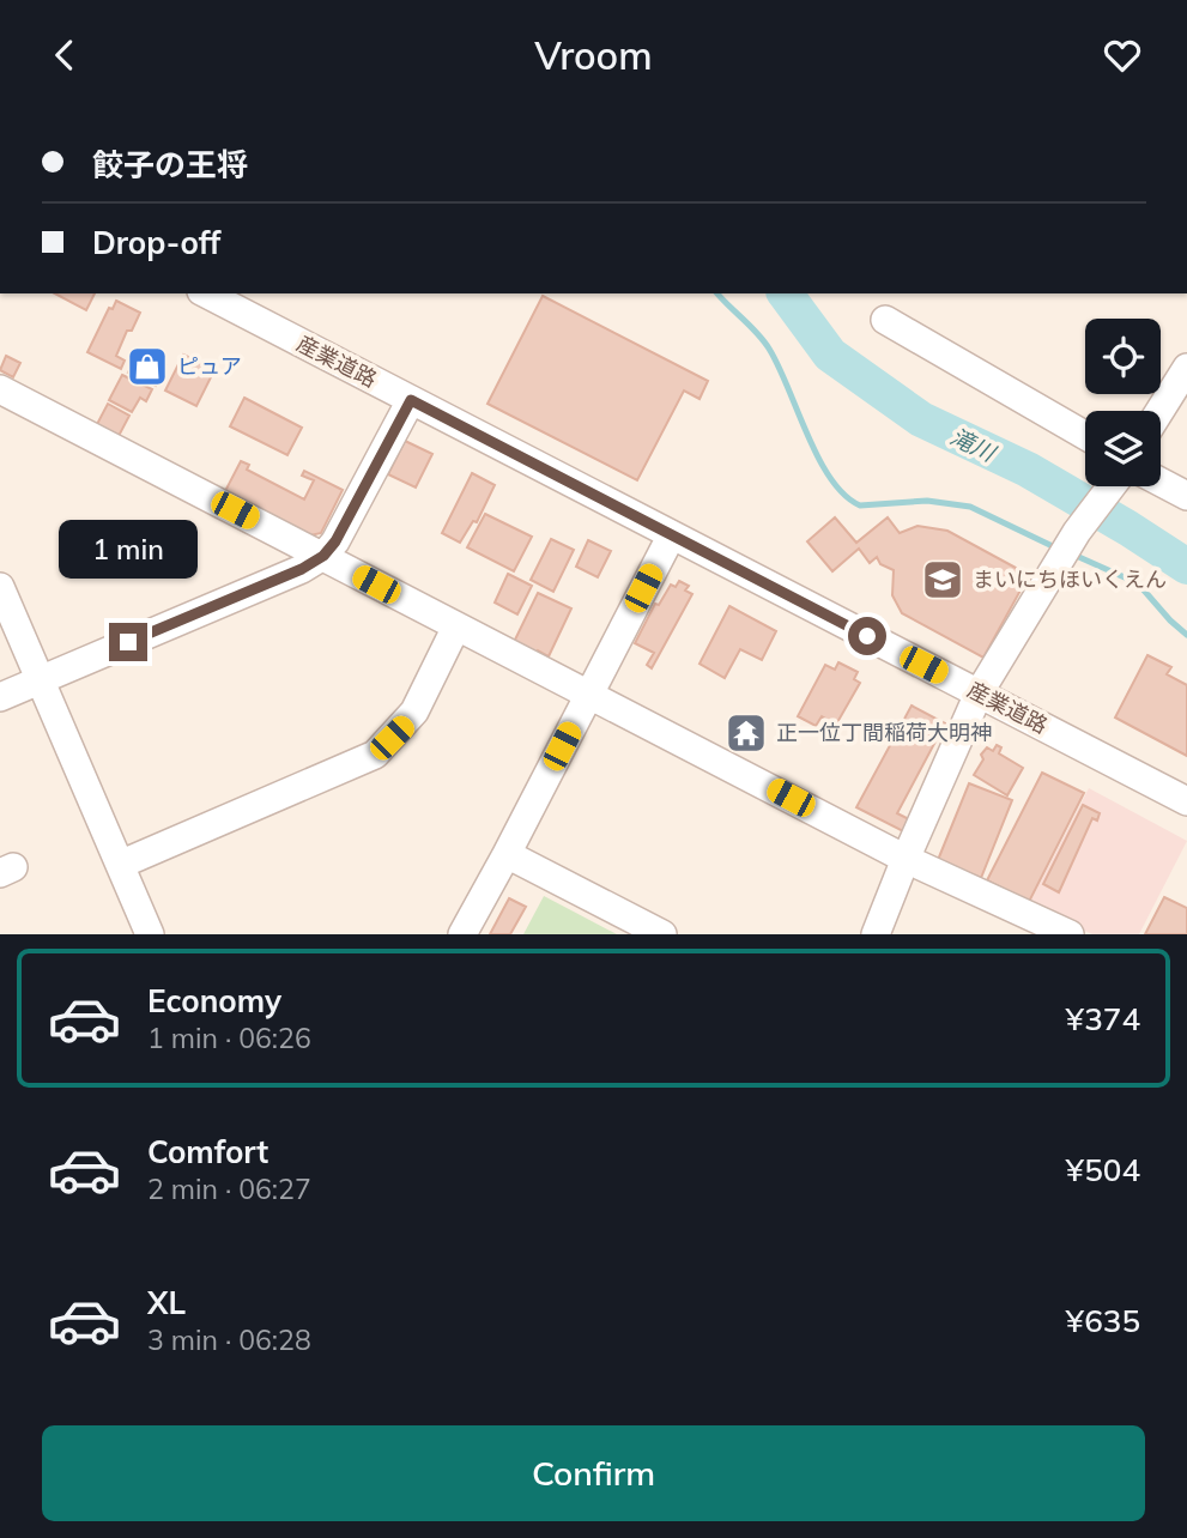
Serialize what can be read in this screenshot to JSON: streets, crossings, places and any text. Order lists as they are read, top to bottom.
{
  "streets": {
    "street": ["産業道路"]
  },
  "water": ["滝川"],
  "places": {
    "shop": ["ピュア"],
    "school or university": ["まいにちほいくえん"],
    "temple": ["正一位丁間稲荷大明神"]
  },
  "page": {
    "header": "Vroom",
    "banner": ["餃子の王将", "Drop-off"],
    "bubble": "1 min",
    "list": [
      {
        "name": "Economy",
        "note": "1 min · 06:26",
        "value": "¥374"
      },
      {
        "name": "Comfort",
        "note": "2 min · 06:27",
        "value": "¥504"
      },
      {
        "name": "XL",
        "note": "3 min · 06:28",
        "value": "¥635"
      }
    ],
    "buttons": "Confirm"
  }
}
